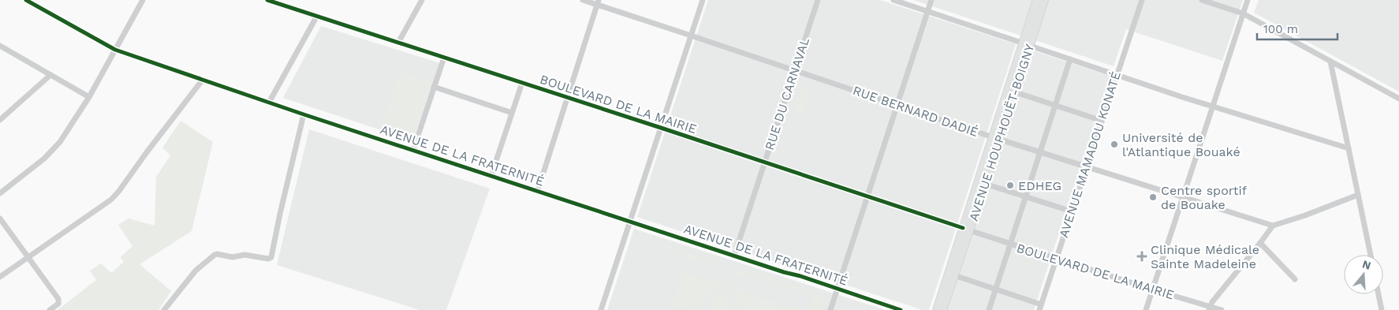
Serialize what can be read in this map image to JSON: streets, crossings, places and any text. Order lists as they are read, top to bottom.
{
  "streets": {
    "highway": ["AVENUE HOUPHOUËT-BOIGNY"],
    "street": [
      "RUE DU CARNAVAL",
      "BOULEVARD DE LA MAIRIE",
      "RUE BERNARD DADIÉ",
      "AVENUE MAMADOU KONATÉ",
      "AVENUE DE LA FRATERNITÉ"
    ]
  },
  "crossings": [
    ["RUE DU CARNAVAL", "BOULEVARD DE LA MAIRIE"],
    ["RUE DU CARNAVAL", "RUE BERNARD DADIÉ"],
    ["RUE DU CARNAVAL", "AVENUE DE LA FRATERNITÉ"],
    ["BOULEVARD DE LA MAIRIE", "AVENUE HOUPHOUËT-BOIGNY"],
    ["BOULEVARD DE LA MAIRIE", "AVENUE MAMADOU KONATÉ"],
    ["RUE BERNARD DADIÉ", "AVENUE HOUPHOUËT-BOIGNY"],
    ["RUE BERNARD DADIÉ", "AVENUE MAMADOU KONATÉ"]
  ],
  "places": {
    "other": ["Université de l'Atlantique Bouaké", "EDHEG", "Centre sportif de Bouake"],
    "health": ["Clinique Médicale Sainte Madeleine"]
  },
  "scale_bar": "100 m",
  "north": "top"
}
